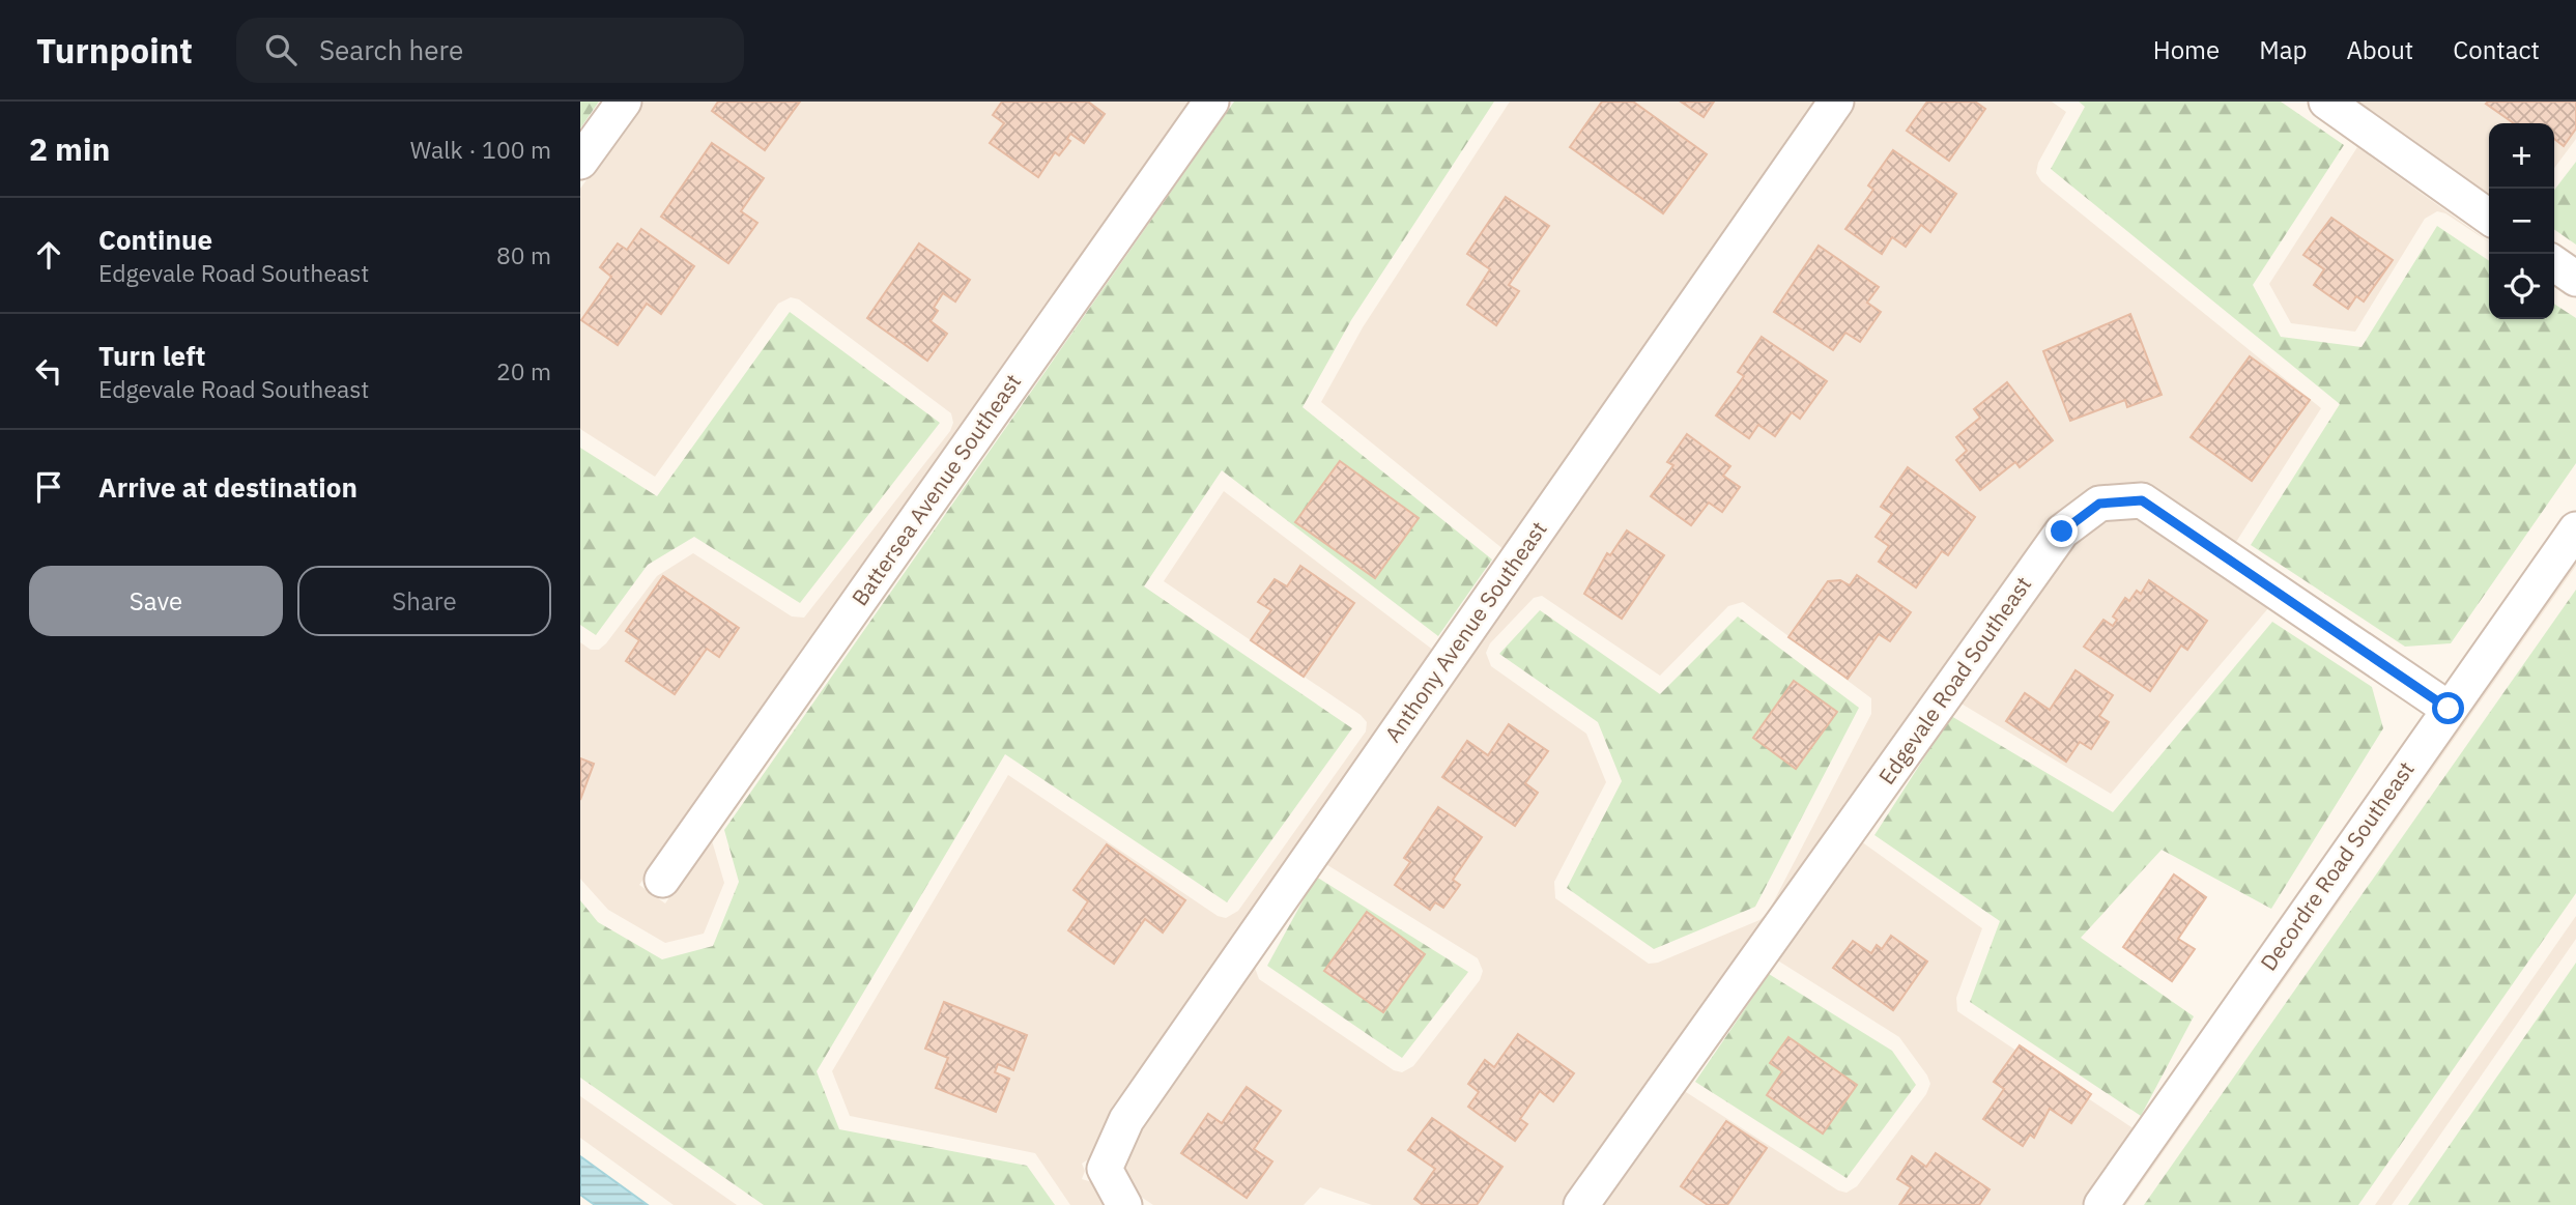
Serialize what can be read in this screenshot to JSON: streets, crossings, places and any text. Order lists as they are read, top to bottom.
{
  "streets": {
    "street": [
      "Battersea Avenue Southeast",
      "Anthony Avenue Southeast",
      "Edgevale Road Southeast",
      "Decordre Road Southeast"
    ]
  },
  "crossings": [
    ["Edgevale Road Southeast", "Decordre Road Southeast"]
  ],
  "page": {
    "header": "Turnpoint",
    "search": "Search here",
    "nav": [
      "Home",
      "Map",
      "About",
      "Contact"
    ],
    "heading": ["2 min", "Walk · 100 m"],
    "map_buttons": ["+", "−"],
    "list": [
      ["Continue", "Edgevale Road Southeast", "80 m"],
      ["Turn left", "Edgevale Road Southeast", "20 m"],
      "Arrive at destination"
    ],
    "buttons": ["Save", "Share"]
  }
}
